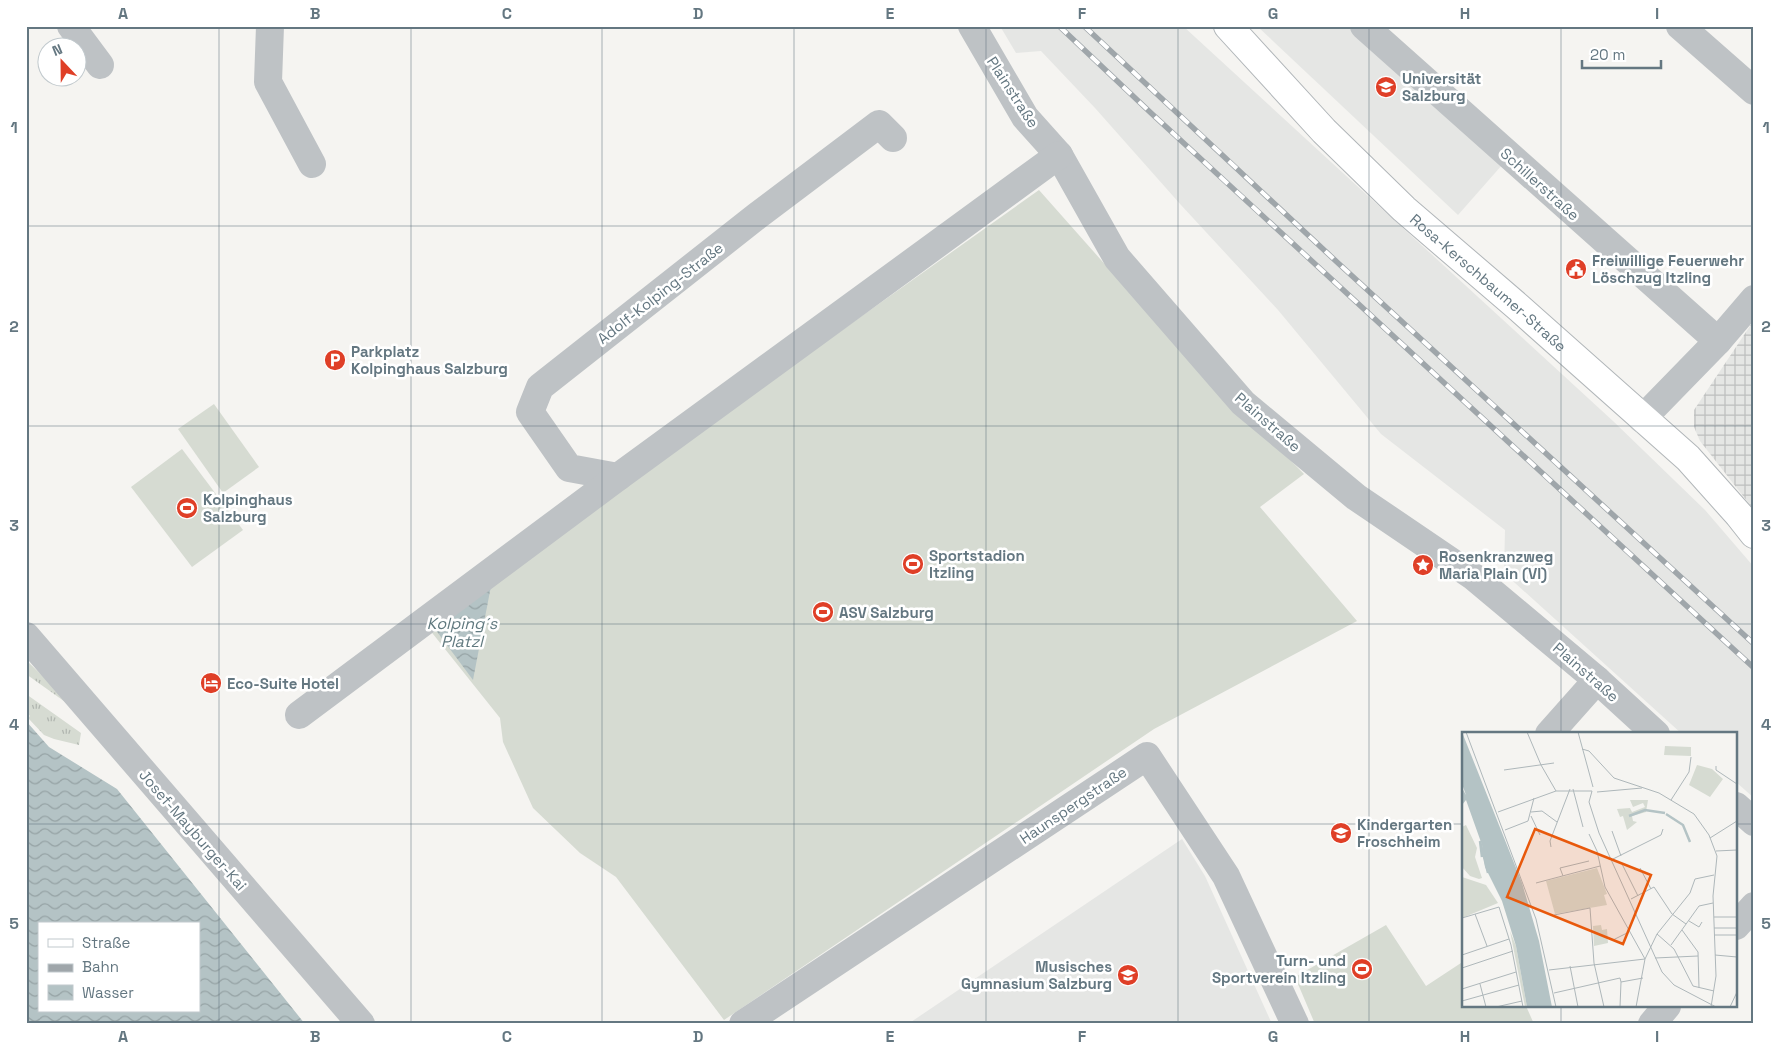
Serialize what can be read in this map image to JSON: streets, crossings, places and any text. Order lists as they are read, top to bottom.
{
  "streets": {
    "main road": ["Rosa-Kerschbaumer-Straße"],
    "street": [
      "Plainstraße",
      "Schillerstraße",
      "Adolf-Kolping-Straße",
      "Haunspergstraße",
      "Josef-Mayburger-Kai"
    ]
  },
  "water": ["Kolping´s Platzl"],
  "places": {
    "school or university": ["Universität Salzburg", "Kindergarten Froschheim", "Musisches Gymnasium Salzburg"],
    "public building": ["Freiwillige Feuerwehr Löschzug Itzling"],
    "parking": ["Parkplatz Kolpinghaus Salzburg"],
    "sports": [
      "Kolpinghaus Salzburg",
      "Sportstadion Itzling",
      "ASV Salzburg",
      "Turn- und Sportverein Itzling"
    ],
    "place": ["Rosenkranzweg Maria Plain (VI)"],
    "hotel": ["Eco-Suite Hotel"]
  },
  "legend": ["Straße", "Bahn", "Wasser"],
  "scale_bar": "20 m",
  "north": "top",
  "grid": {
    "columns": [
      "A",
      "B",
      "C",
      "D",
      "E",
      "F",
      "G",
      "H",
      "I"
    ],
    "rows": [
      "1",
      "2",
      "3",
      "4",
      "5"
    ]
  }
}
